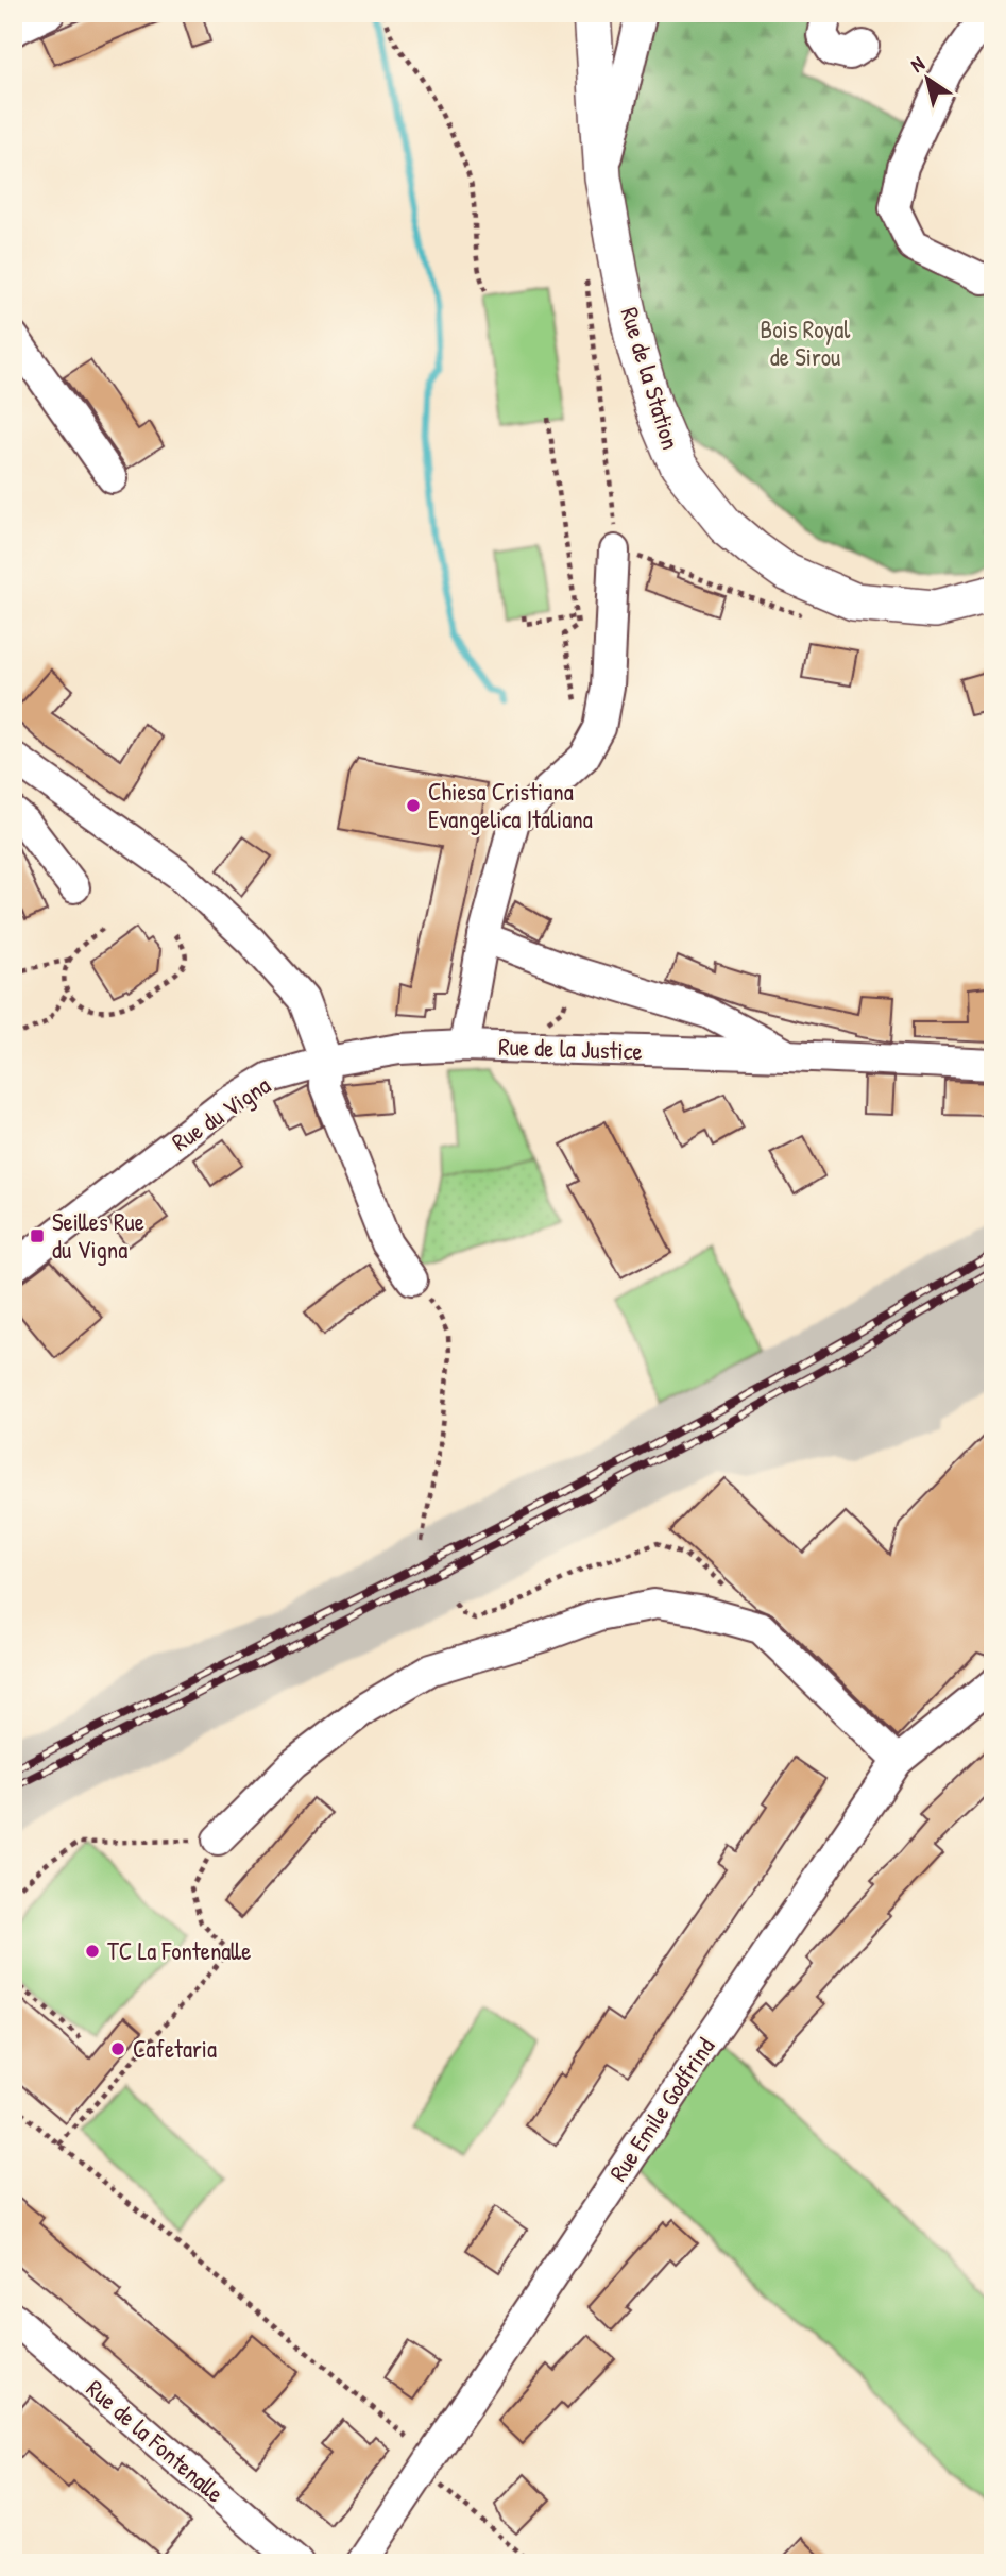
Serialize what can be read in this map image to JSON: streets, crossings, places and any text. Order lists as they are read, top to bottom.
{
  "streets": {
    "main road": ["Rue de la Station"],
    "street": [
      "Rue de la Justice",
      "Rue du Vigna",
      "Rue Emile Godfrind",
      "Rue de la Fontenalle"
    ]
  },
  "crossings": [
    ["Rue de la Justice", "Rue du Vigna"]
  ],
  "parks": ["Bois Royal de Sirou"],
  "places": {
    "other": ["Chiesa Cristiana Evangelica Italiana", "TC La Fontenalle", "Cafetaria"],
    "transit": ["Seilles Rue du Vigna"]
  },
  "north": "top left"
}
